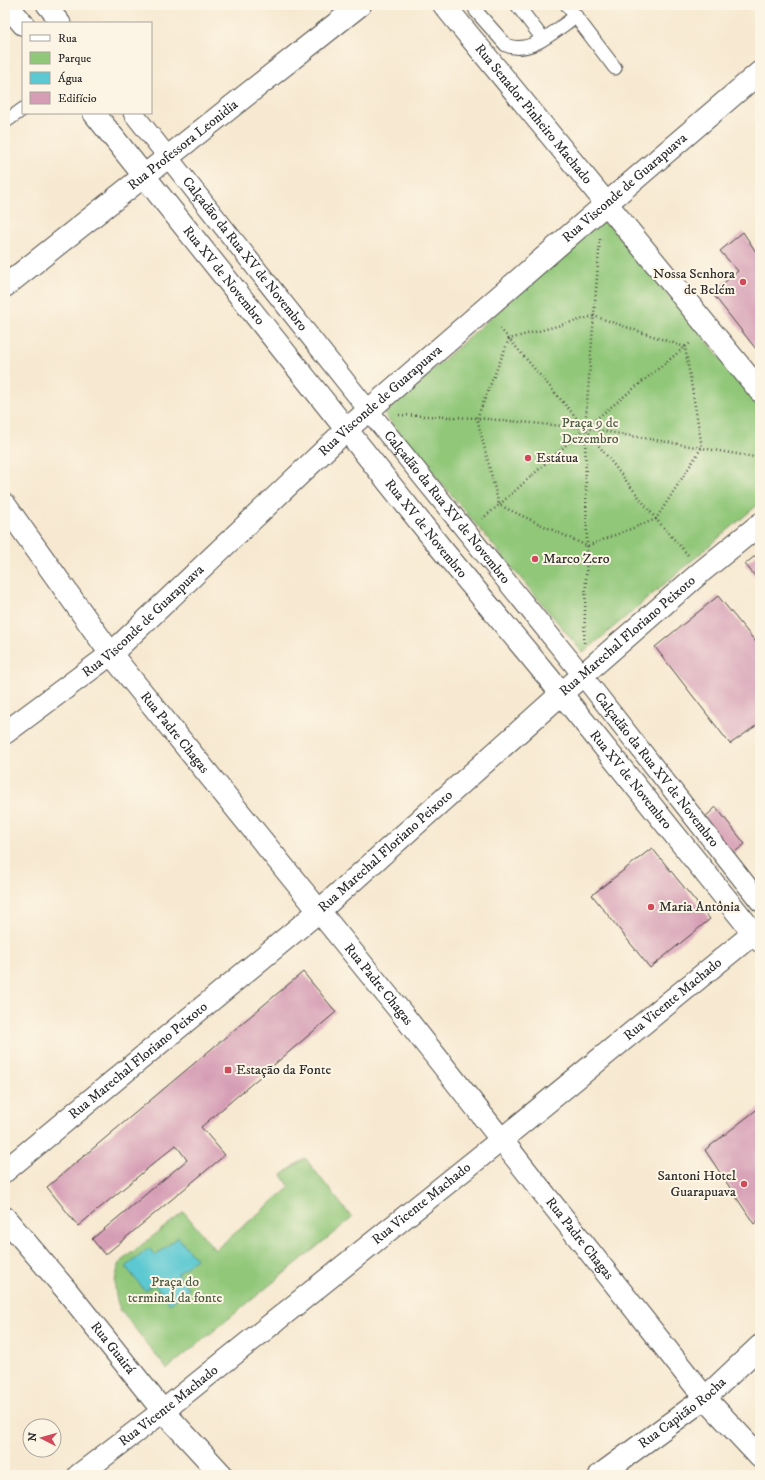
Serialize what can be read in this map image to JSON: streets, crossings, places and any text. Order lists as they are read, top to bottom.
{
  "streets": {
    "street": [
      "Rua Senador Pinheiro Machado",
      "Rua Professora Leonidia",
      "Rua Visconde de Guarapuava",
      "Calçadão da Rua XV de Novembro",
      "Rua XV de Novembro",
      "Rua Marechal Floriano Peixoto",
      "Rua Padre Chagas",
      "Rua Vicente Machado",
      "Rua Guairá",
      "Rua Capitão Rocha"
    ]
  },
  "crossings": [
    ["Rua Senador Pinheiro Machado", "Rua Visconde de Guarapuava"],
    ["Rua Professora Leonidia", "Calçadão da Rua XV de Novembro"],
    ["Rua Professora Leonidia", "Rua XV de Novembro"],
    ["Rua Visconde de Guarapuava", "Calçadão da Rua XV de Novembro"],
    ["Rua Visconde de Guarapuava", "Rua XV de Novembro"],
    ["Rua Visconde de Guarapuava", "Rua Padre Chagas"],
    ["Calçadão da Rua XV de Novembro", "Rua Marechal Floriano Peixoto"],
    ["Rua XV de Novembro", "Rua Marechal Floriano Peixoto"],
    ["Rua XV de Novembro", "Rua Vicente Machado"],
    ["Rua Marechal Floriano Peixoto", "Rua Padre Chagas"],
    ["Rua Padre Chagas", "Rua Vicente Machado"],
    ["Rua Padre Chagas", "Rua Capitão Rocha"],
    ["Rua Vicente Machado", "Rua Guairá"]
  ],
  "parks": ["Praça 9 de Dezembro", "Praça do terminal da fonte"],
  "places": {
    "other": [
      "Nossa Senhora de Belém",
      "Estátua",
      "Marco Zero",
      "Maria Antônia",
      "Santoni Hotel Guarapuava"
    ],
    "transit": ["Estação da Fonte"]
  },
  "legend": [
    "Rua",
    "Parque",
    "Água",
    "Edifício"
  ],
  "north": "left"
}
